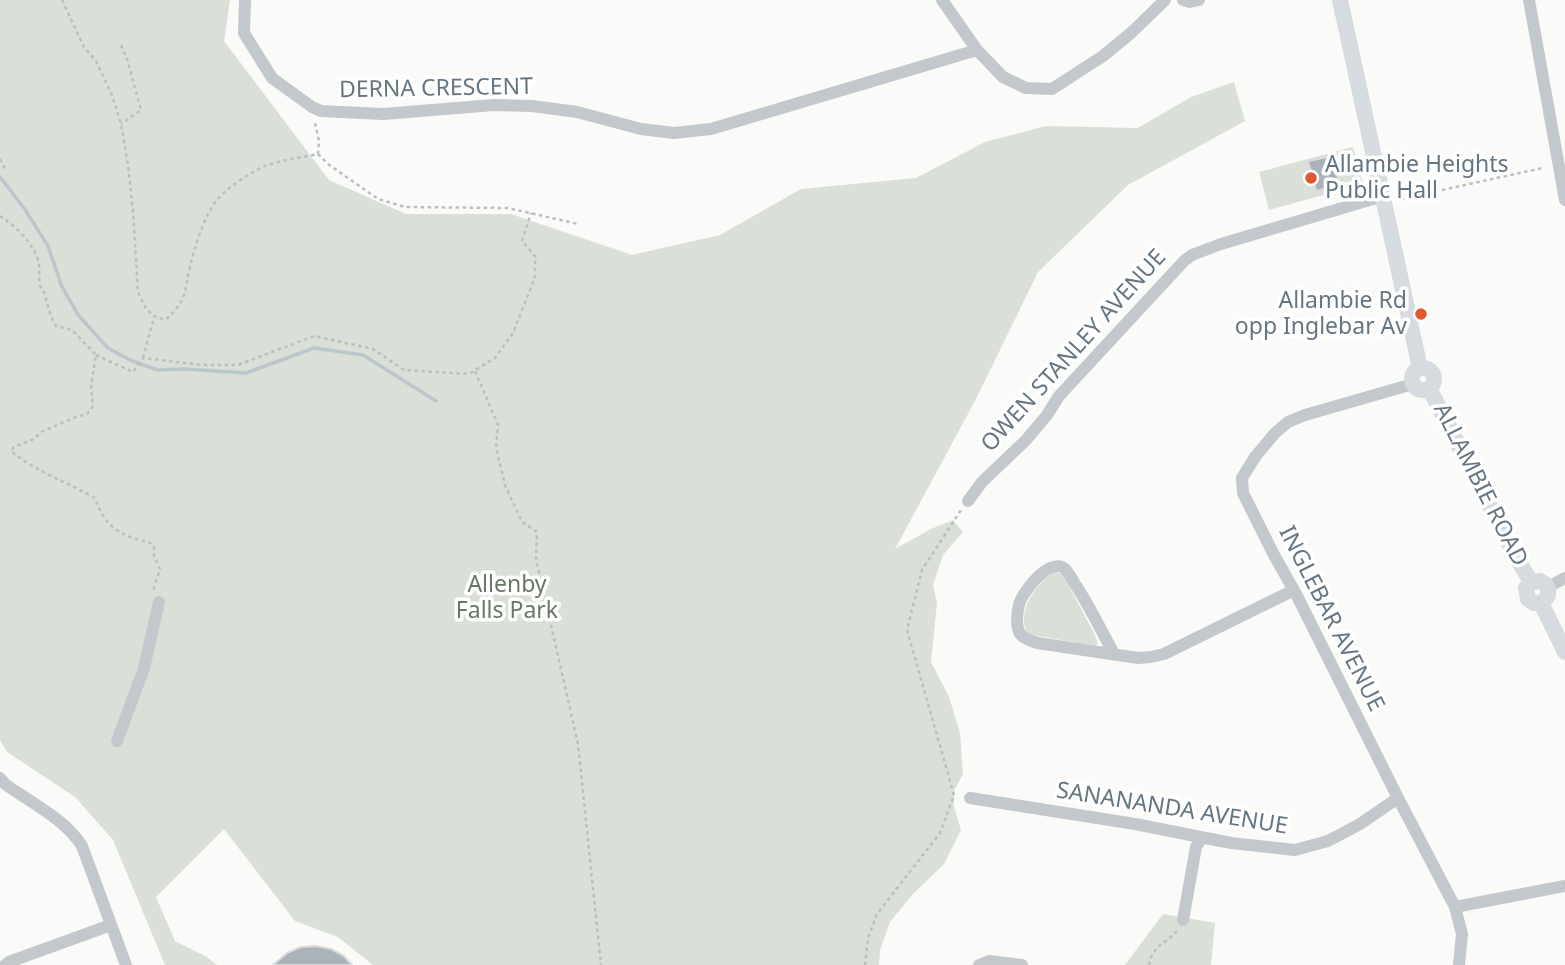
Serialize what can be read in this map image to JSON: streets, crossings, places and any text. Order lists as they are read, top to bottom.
{
  "streets": {
    "main road": ["ALLAMBIE ROAD"],
    "street": [
      "DERNA CRESCENT",
      "OWEN STANLEY AVENUE",
      "INGLEBAR AVENUE",
      "SANANANDA AVENUE"
    ]
  },
  "crossings": [
    ["ALLAMBIE ROAD", "INGLEBAR AVENUE"],
    ["INGLEBAR AVENUE", "SANANANDA AVENUE"]
  ],
  "parks": ["Allenby Falls Park"],
  "places": ["Allambie Heights Public Hall", "Allambie Rd opp Inglebar Av"]
}
